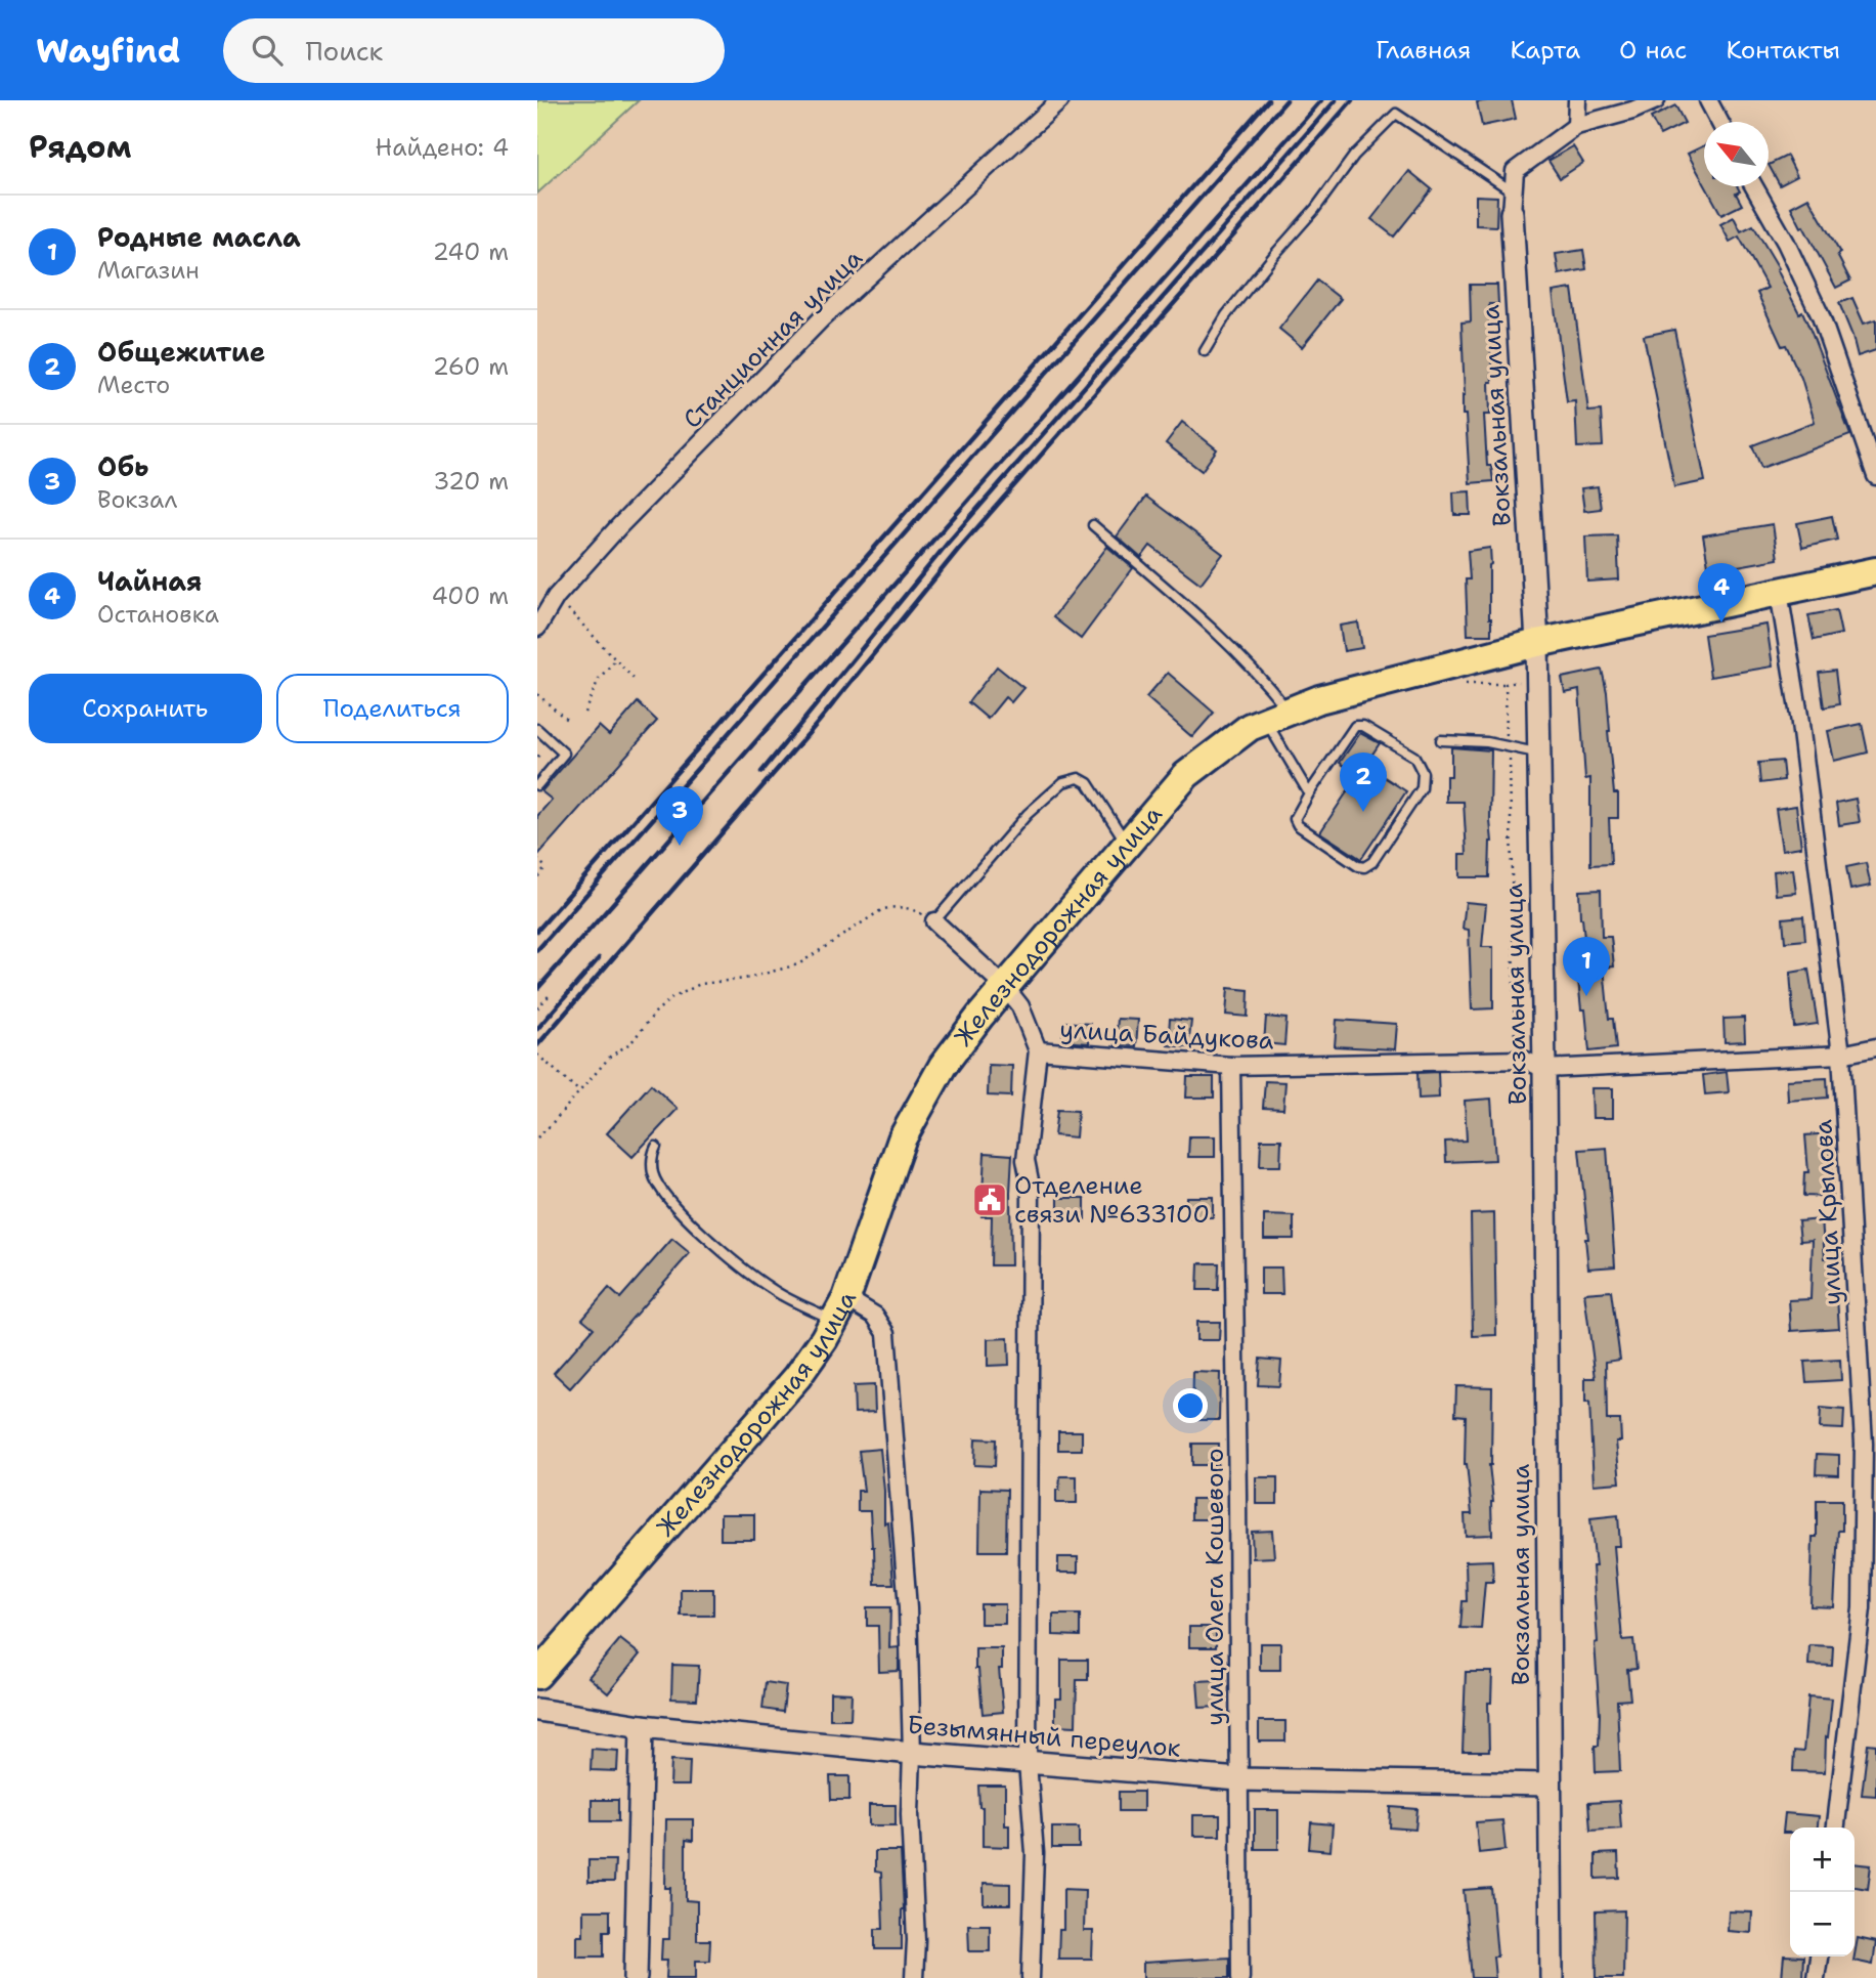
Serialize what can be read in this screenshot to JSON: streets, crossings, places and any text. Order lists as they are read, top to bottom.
{
  "streets": {
    "main road": ["Железнодорожная улица"],
    "street": [
      "Станционная улица",
      "Вокзальная улица",
      "улица Байдукова",
      "улица Крылова",
      "улица Олега Кошевого",
      "Безымянный переулок"
    ]
  },
  "crossings": [
    ["Вокзальная улица", "Железнодорожная улица"],
    ["Вокзальная улица", "улица Байдукова"],
    ["Вокзальная улица", "Безымянный переулок"],
    ["Железнодорожная улица", "улица Крылова"],
    ["улица Байдукова", "улица Крылова"],
    ["улица Байдукова", "улица Олега Кошевого"],
    ["улица Байдукова", "Безымянный переулок"],
    ["улица Олега Кошевого", "Безымянный переулок"]
  ],
  "places": {
    "public building": ["Отделение связи №633100"]
  },
  "north": "top left",
  "page": {
    "header": "Wayfind",
    "search": "Поиск",
    "nav": [
      "Главная",
      "Карта",
      "О нас",
      "Контакты"
    ],
    "heading": ["Рядом", "Найдено: 4"],
    "list": [
      {
        "mark": "1",
        "name": "Родные масла",
        "note": "Магазин",
        "value": "240 m"
      },
      {
        "mark": "2",
        "name": "Общежитие",
        "note": "Место",
        "value": "260 m"
      },
      {
        "mark": "3",
        "name": "Обь",
        "note": "Вокзал",
        "value": "320 m"
      },
      {
        "mark": "4",
        "name": "Чайная",
        "note": "Остановка",
        "value": "400 m"
      }
    ],
    "pins": [
      "4",
      "2",
      "3",
      "1"
    ],
    "buttons": ["Сохранить", "Поделиться"],
    "map_buttons": ["+", "−"]
  }
}
